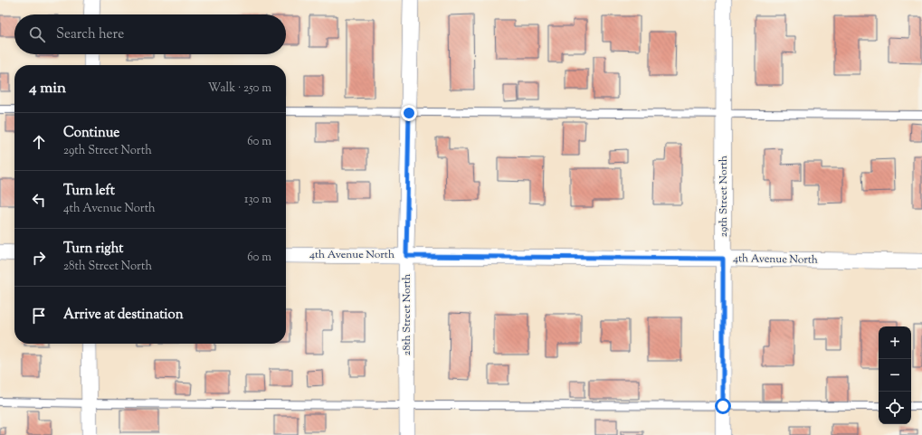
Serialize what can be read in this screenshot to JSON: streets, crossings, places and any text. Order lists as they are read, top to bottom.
{
  "streets": {
    "street": ["29th Street North", "4th Avenue North", "28th Street North"]
  },
  "crossings": [
    ["29th Street North", "4th Avenue North"],
    ["4th Avenue North", "28th Street North"]
  ],
  "page": {
    "search": "Search here",
    "heading": ["4 min", "Walk · 250 m"],
    "list": [
      ["Continue", "29th Street North", "60 m"],
      ["Turn left", "4th Avenue North", "130 m"],
      ["Turn right", "28th Street North", "60 m"],
      "Arrive at destination"
    ],
    "map_buttons": ["+", "−"]
  }
}
